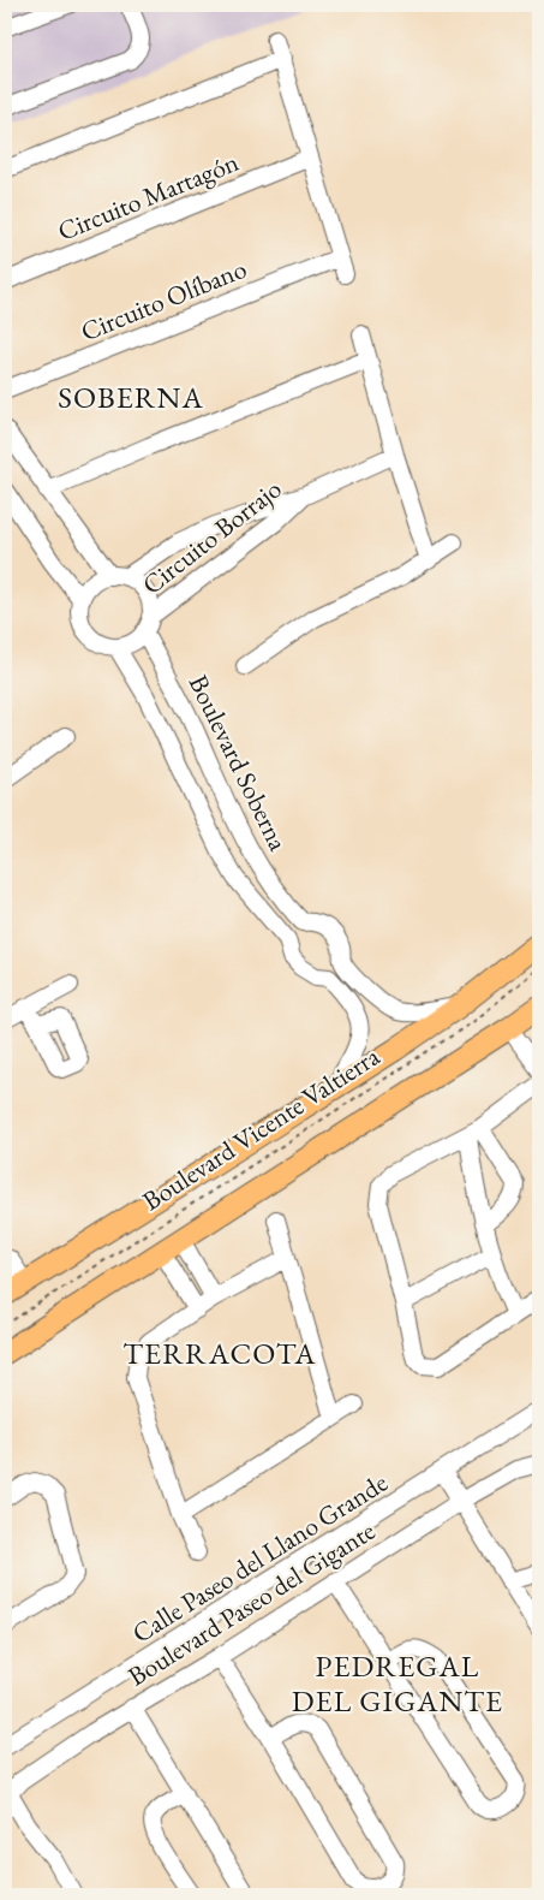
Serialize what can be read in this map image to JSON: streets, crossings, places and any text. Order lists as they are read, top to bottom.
{
  "streets": {
    "main road": ["Boulevard Vicente Valtierra"],
    "street": [
      "Circuito Martagón",
      "Circuito Olíbano",
      "Circuito Borrajo",
      "Boulevard Soberna",
      "Calle Paseo del Llano Grande",
      "Boulevard Paseo del Gigante"
    ]
  },
  "crossings": [
    ["Circuito Borrajo", "Boulevard Soberna"],
    ["Boulevard Soberna", "Boulevard Vicente Valtierra"]
  ],
  "districts": ["SOBERNA", "TERRACOTA", "PEDREGAL DEL GIGANTE"]
}
